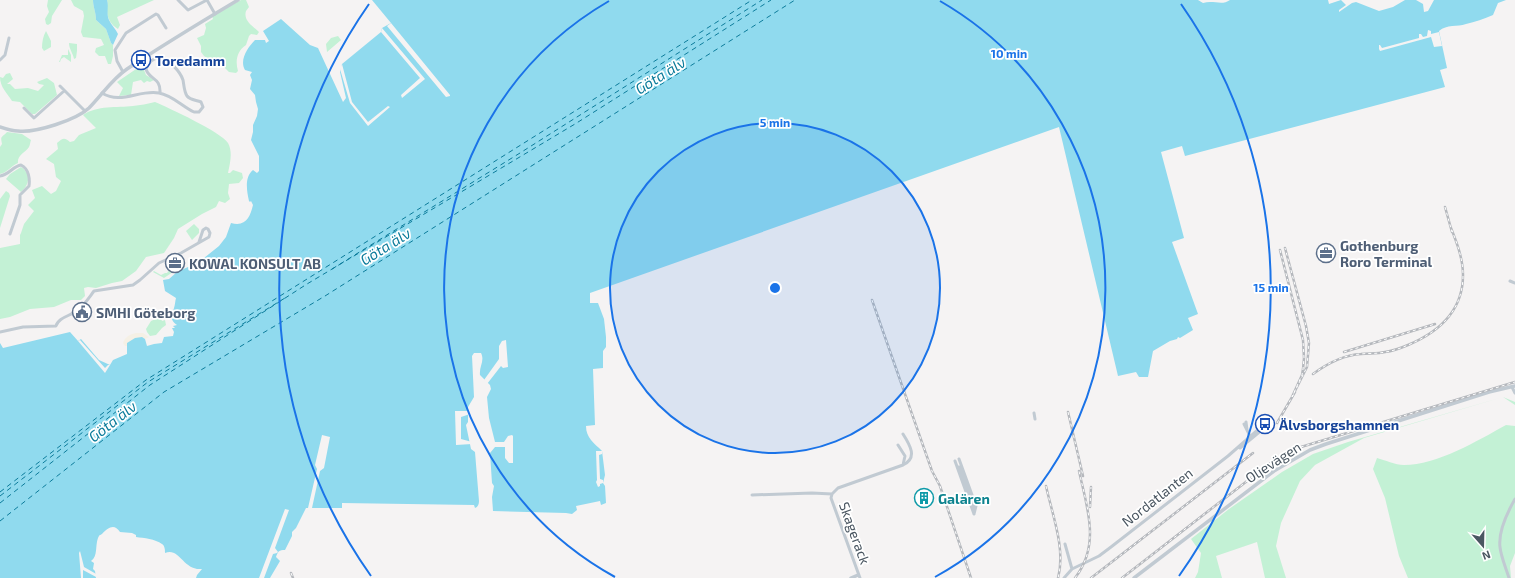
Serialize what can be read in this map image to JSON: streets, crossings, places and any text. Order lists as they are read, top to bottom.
{
  "streets": {
    "street": ["Oljevägen", "Nordatlanten", "Skagerack"]
  },
  "water": ["Göta älv"],
  "places": {
    "bus stop": ["Toredamm", "Älvsborgshamnen"],
    "office": ["Gothenburg Roro Terminal", "KOWAL KONSULT AB"],
    "public building": ["SMHI Göteborg"],
    "building": ["Galären"]
  },
  "north": "bottom",
  "rings": ["10 min", "5 min", "15 min"]
}
